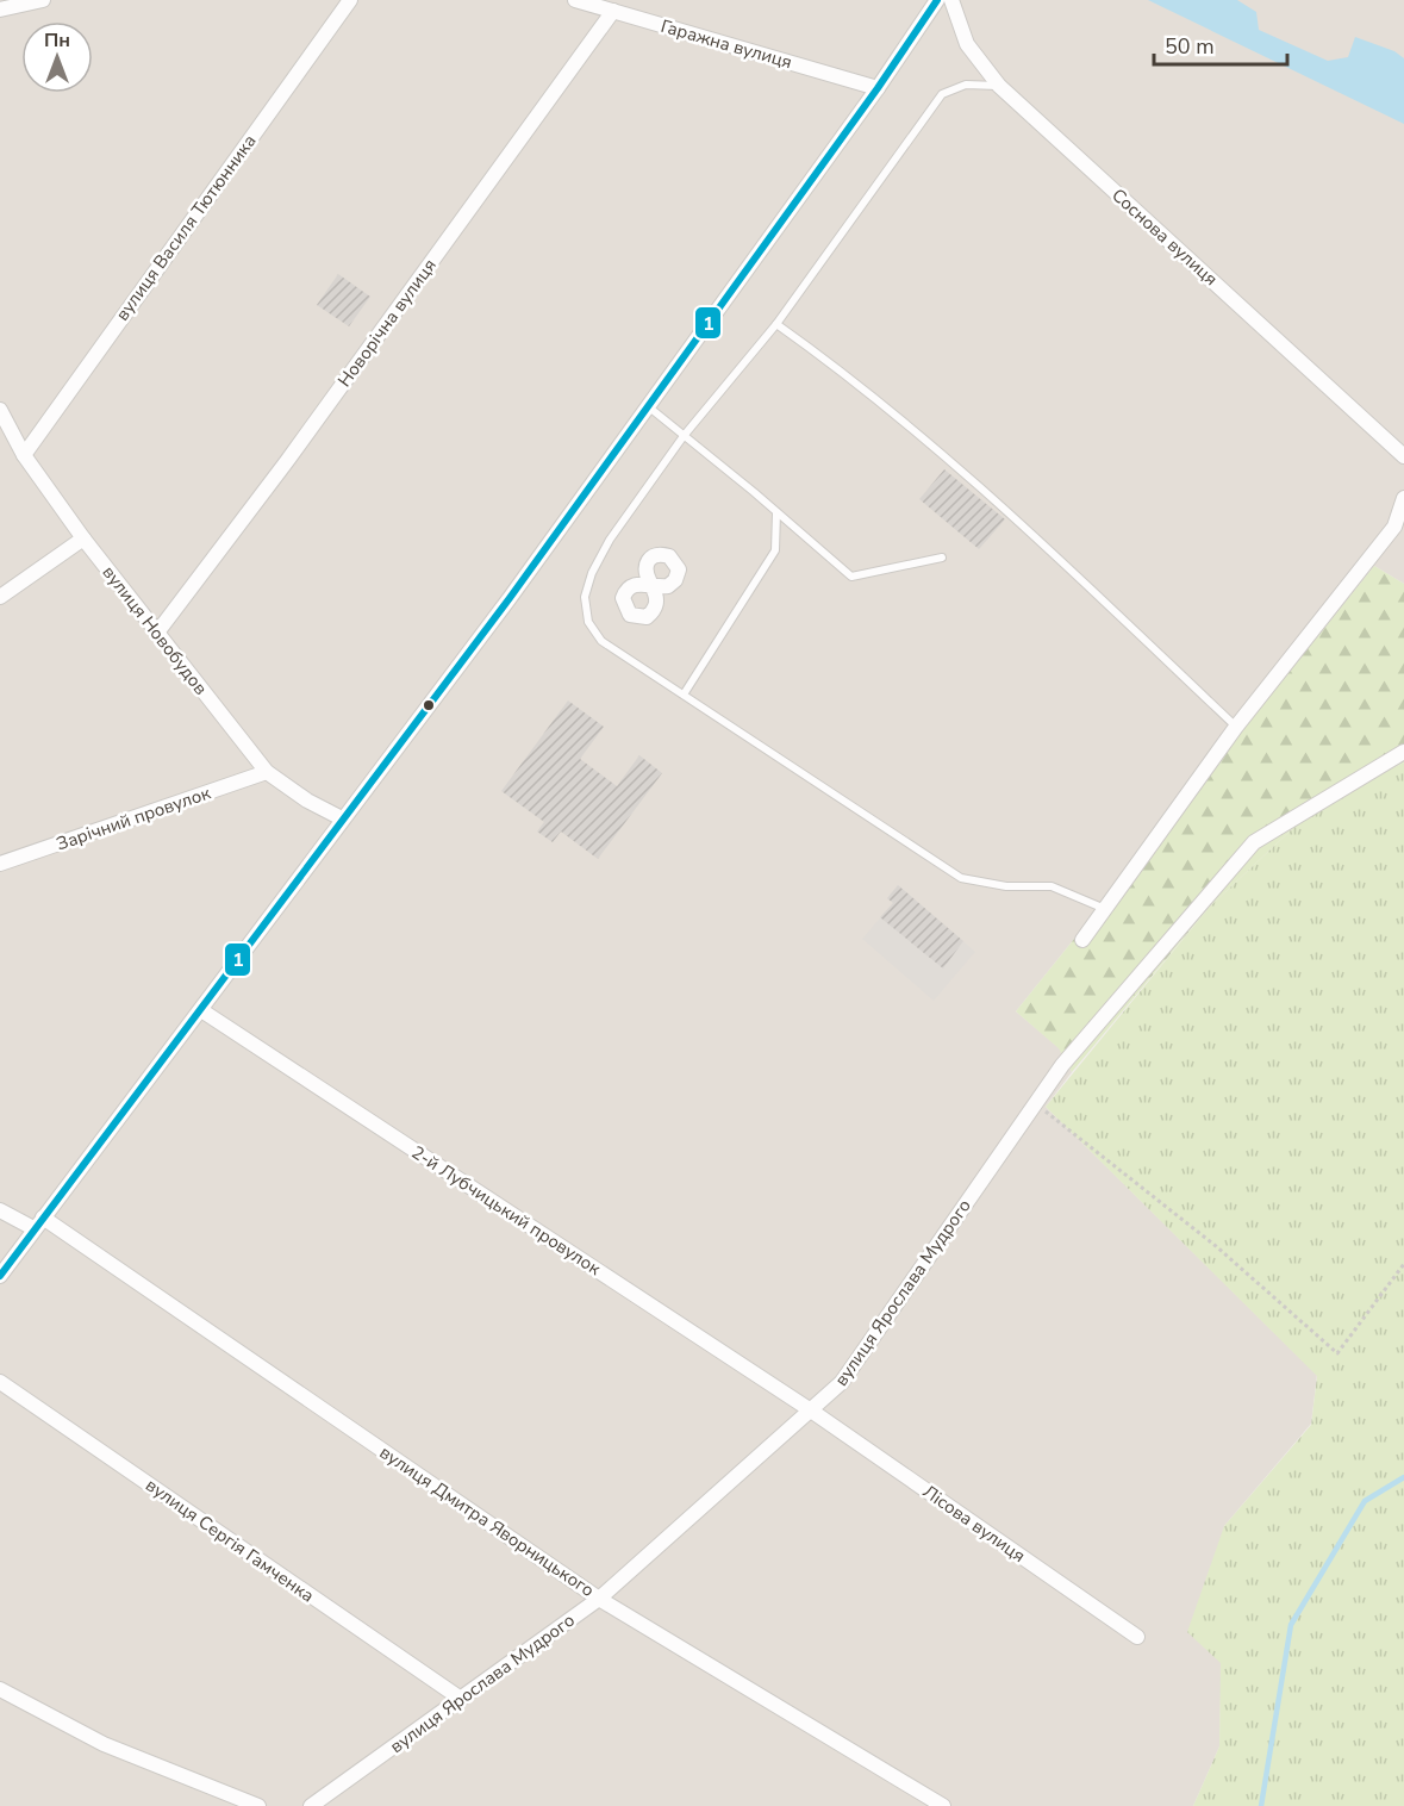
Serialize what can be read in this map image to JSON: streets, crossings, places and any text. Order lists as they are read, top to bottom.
{
  "streets": {
    "street": [
      "Гаражна вулиця",
      "вулиця Василя Тютюнника",
      "Соснова вулиця",
      "Новорічна вулиця",
      "вулиця Новобудов",
      "Зарічний провулок",
      "2-й Лубчицький провулок",
      "вулиця Ярослава Мудрого",
      "вулиця Дмитра Яворницького",
      "Лісова вулиця",
      "вулиця Сергія Гамченка"
    ]
  },
  "crossings": [
    ["Гаражна вулиця", "Новорічна вулиця"],
    ["вулиця Василя Тютюнника", "вулиця Новобудов"],
    ["Новорічна вулиця", "вулиця Новобудов"],
    ["вулиця Новобудов", "Зарічний провулок"],
    ["2-й Лубчицький провулок", "вулиця Ярослава Мудрого"],
    ["2-й Лубчицький провулок", "Лісова вулиця"],
    ["вулиця Ярослава Мудрого", "вулиця Дмитра Яворницького"],
    ["вулиця Ярослава Мудрого", "Лісова вулиця"],
    ["вулиця Ярослава Мудрого", "вулиця Сергія Гамченка"]
  ],
  "lines": ["transit line 1"],
  "scale_bar": "50 m",
  "north": "top"
}
